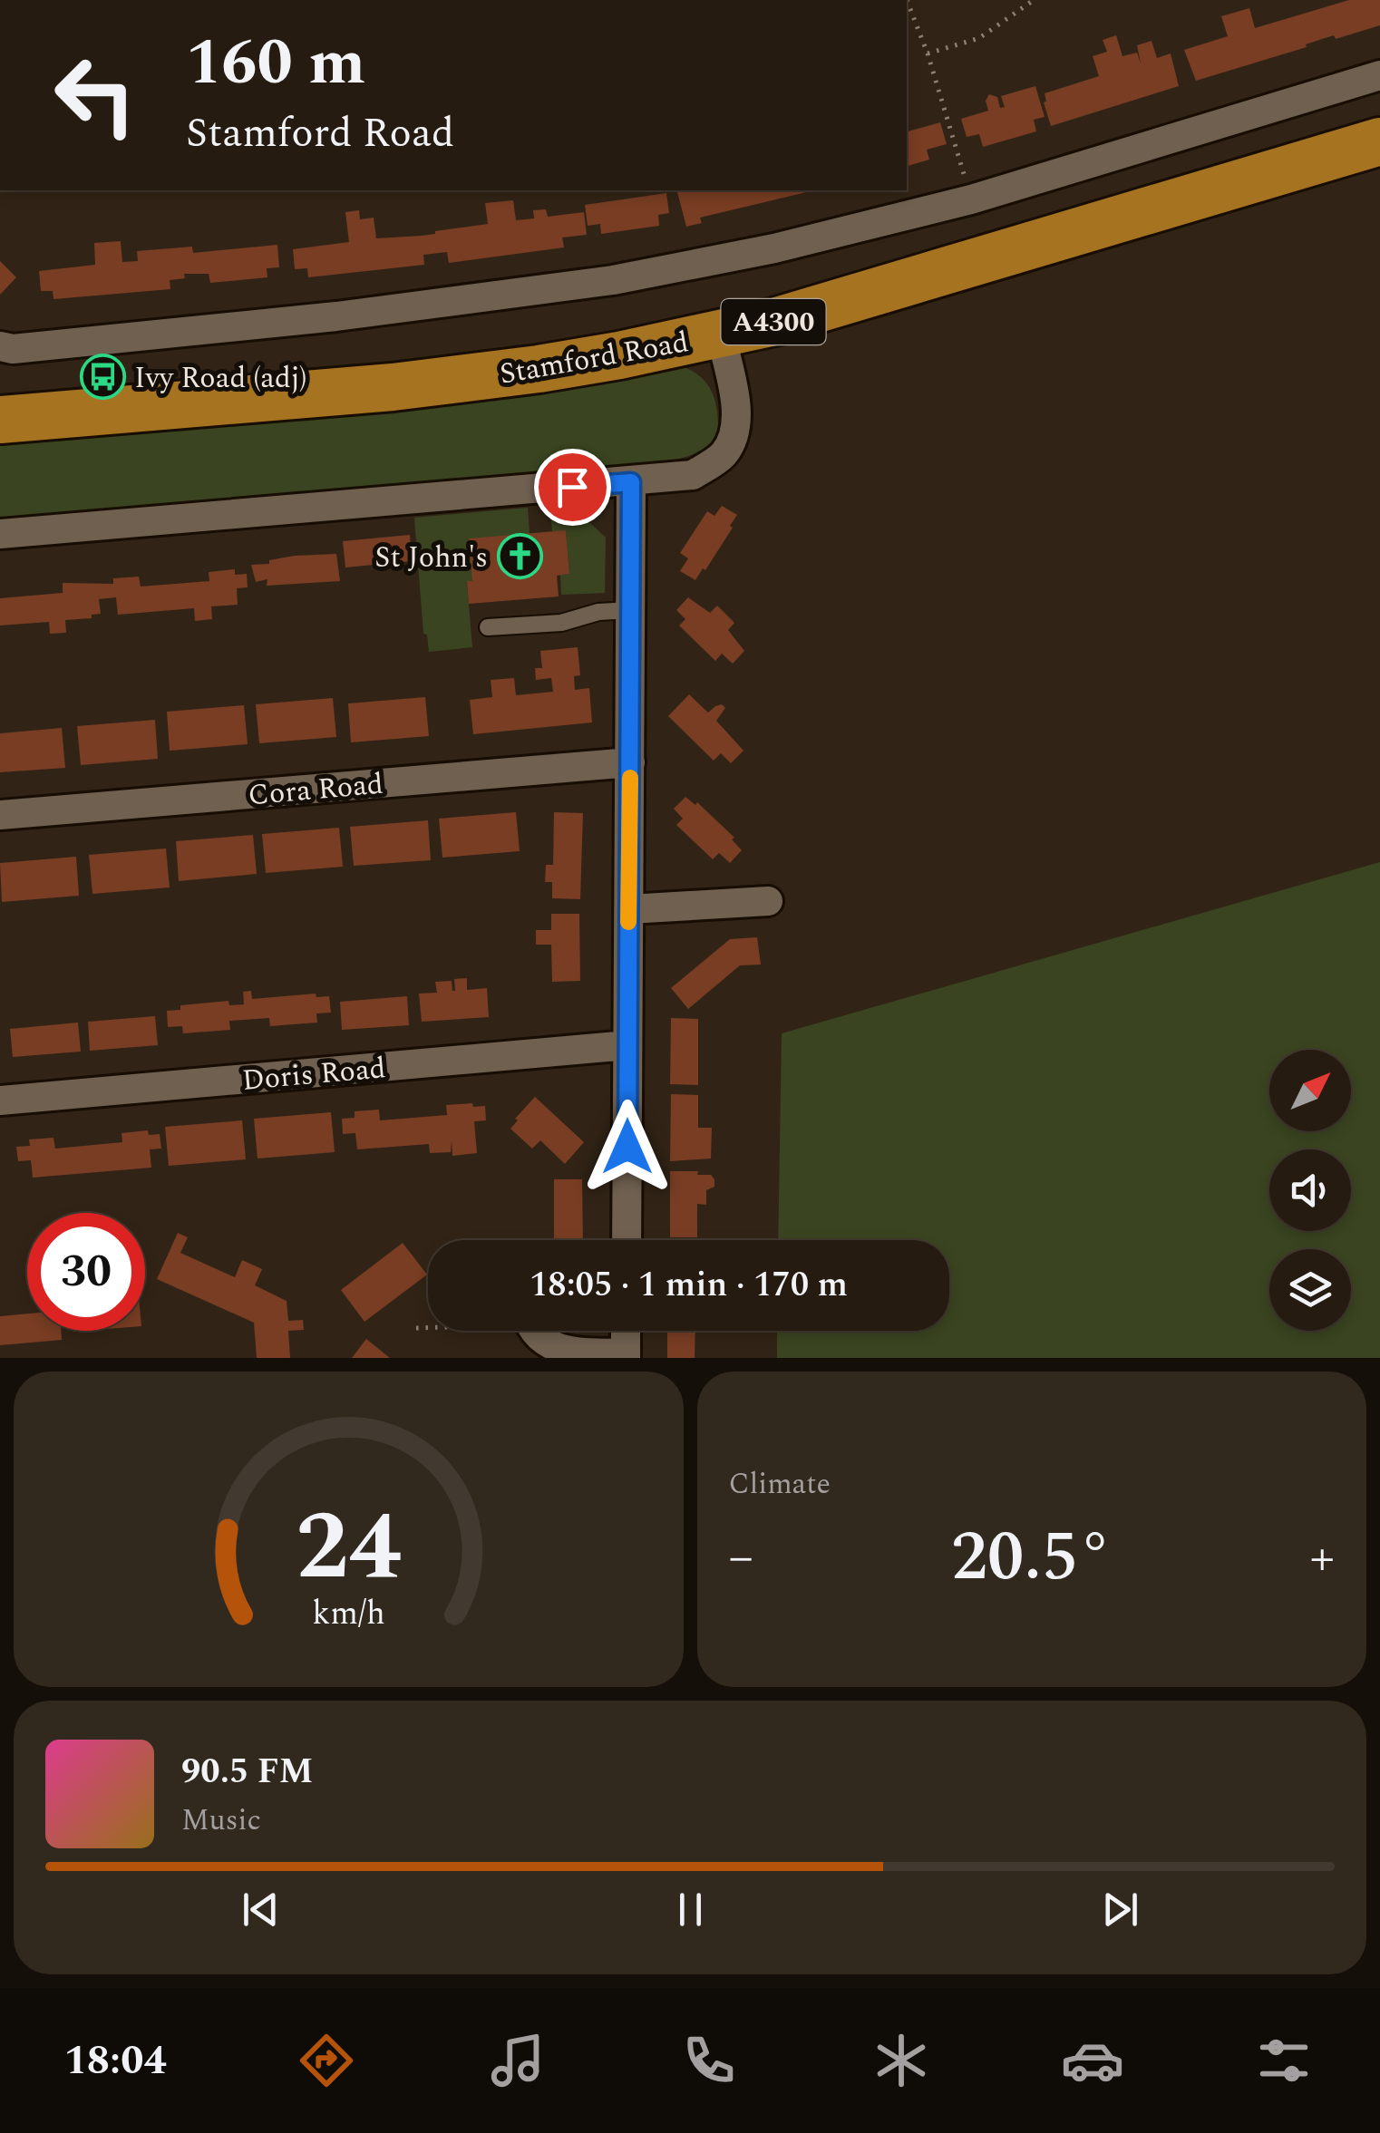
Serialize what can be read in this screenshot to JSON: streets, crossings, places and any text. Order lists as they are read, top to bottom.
{
  "streets": {
    "main road": ["A4300", "Stamford Road"],
    "street": ["Cora Road", "Doris Road"]
  },
  "places": {
    "bus stop": ["Ivy Road (adj)"],
    "church": ["St John's"]
  },
  "north": "top right",
  "page": {
    "turn": ["160 m", "Stamford Road"],
    "limit": "30",
    "trip": "18:05 · 1 min · 170 m",
    "tile": "Climate",
    "heat": ["−", "20.5°", "+"],
    "song": ["90.5 FM", "Music"],
    "tabs": "18:04",
    "gauge": ["24", "km/h"]
  }
}
